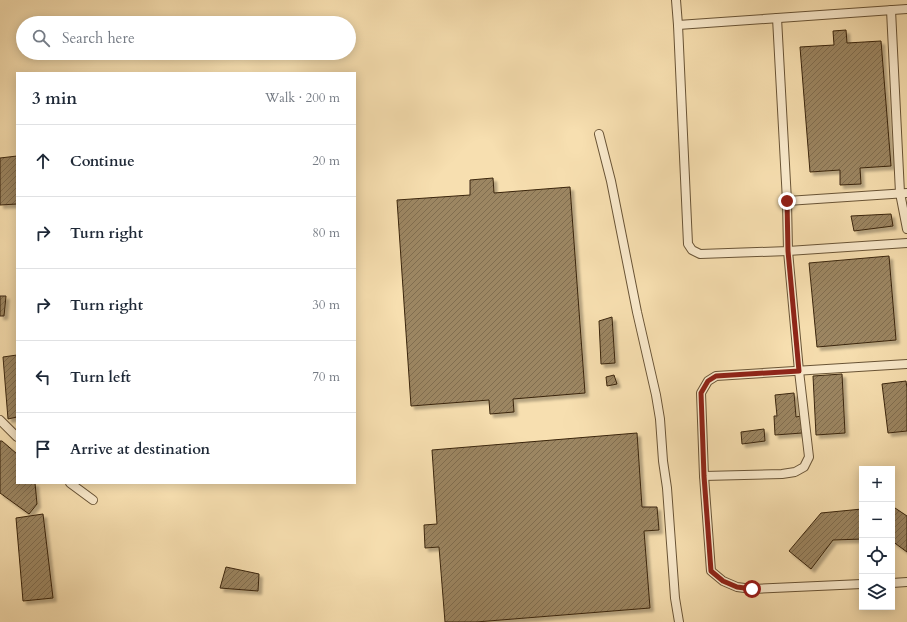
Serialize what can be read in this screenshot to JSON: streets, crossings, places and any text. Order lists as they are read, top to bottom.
{
  "page": {
    "search": "Search here",
    "heading": ["3 min", "Walk · 200 m"],
    "list": [
      ["Continue", "20 m"],
      ["Turn right", "80 m"],
      ["Turn right", "30 m"],
      ["Turn left", "70 m"],
      "Arrive at destination"
    ],
    "map_buttons": ["+", "−"]
  }
}
